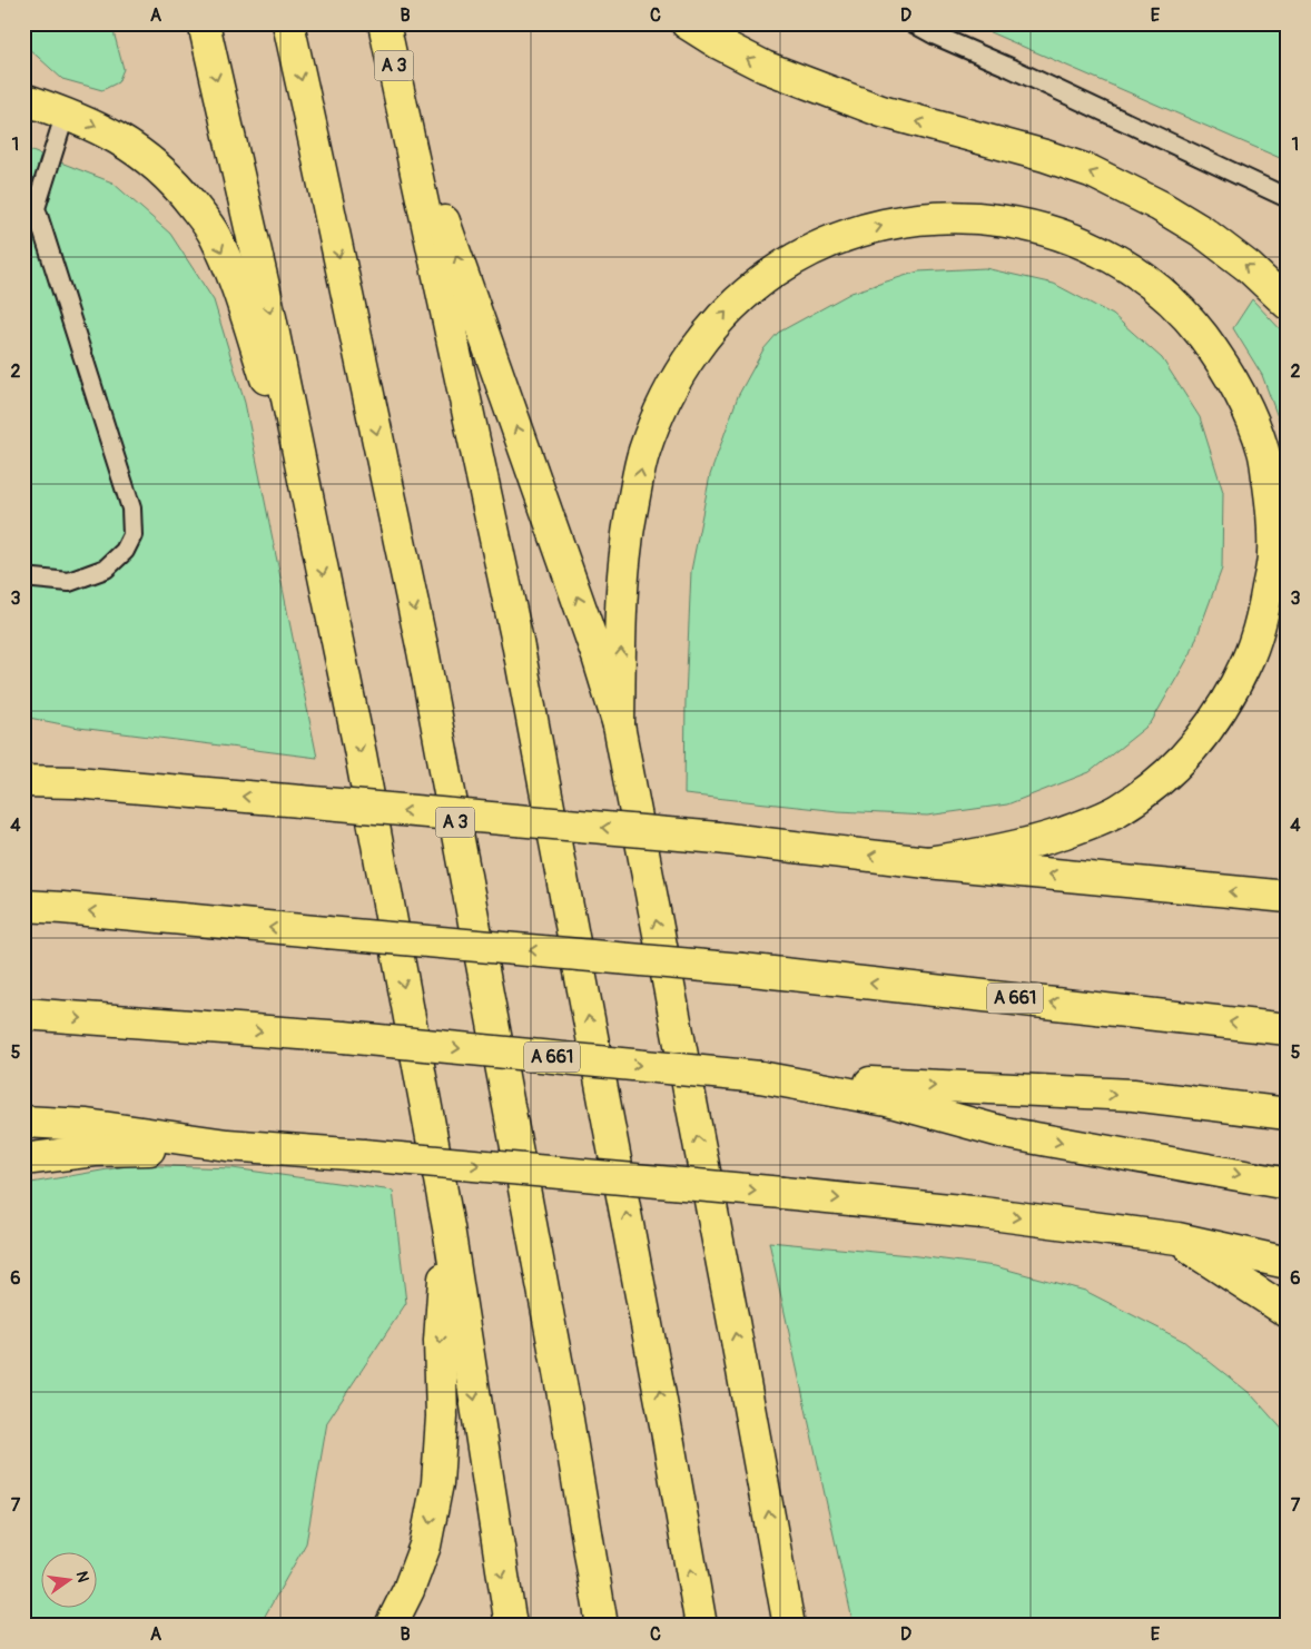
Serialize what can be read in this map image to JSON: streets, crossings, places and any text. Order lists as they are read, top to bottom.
{
  "streets": {
    "highway": ["A 3", "A 661"]
  },
  "north": "right",
  "grid": {
    "columns": [
      "A",
      "B",
      "C",
      "D",
      "E"
    ],
    "rows": [
      "1",
      "2",
      "3",
      "4",
      "5",
      "6",
      "7"
    ]
  }
}
